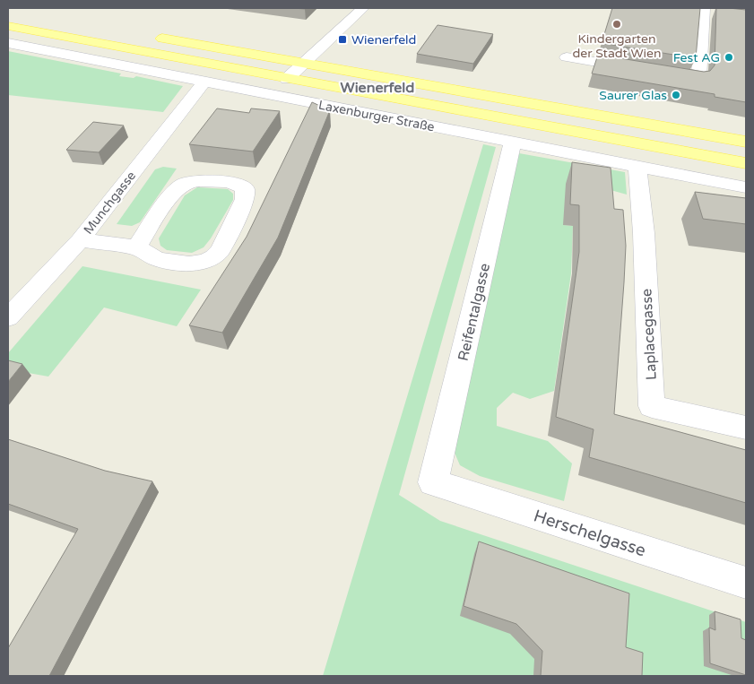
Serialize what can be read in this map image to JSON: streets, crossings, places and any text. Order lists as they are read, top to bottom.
{
  "streets": {
    "main road": ["Laxenburger Straße"],
    "street": [
      "Munchgasse",
      "Reifentalgasse",
      "Laplacegasse",
      "Herschelgasse"
    ]
  },
  "crossings": [
    ["Laxenburger Straße", "Munchgasse"],
    ["Laxenburger Straße", "Reifentalgasse"],
    ["Laxenburger Straße", "Laplacegasse"],
    ["Reifentalgasse", "Herschelgasse"]
  ],
  "districts": ["Wienerfeld"],
  "places": {
    "other": ["Kindergarten der Stadt Wien", "Fest AG", "Saurer Glas"],
    "transit": ["Wienerfeld"]
  }
}
